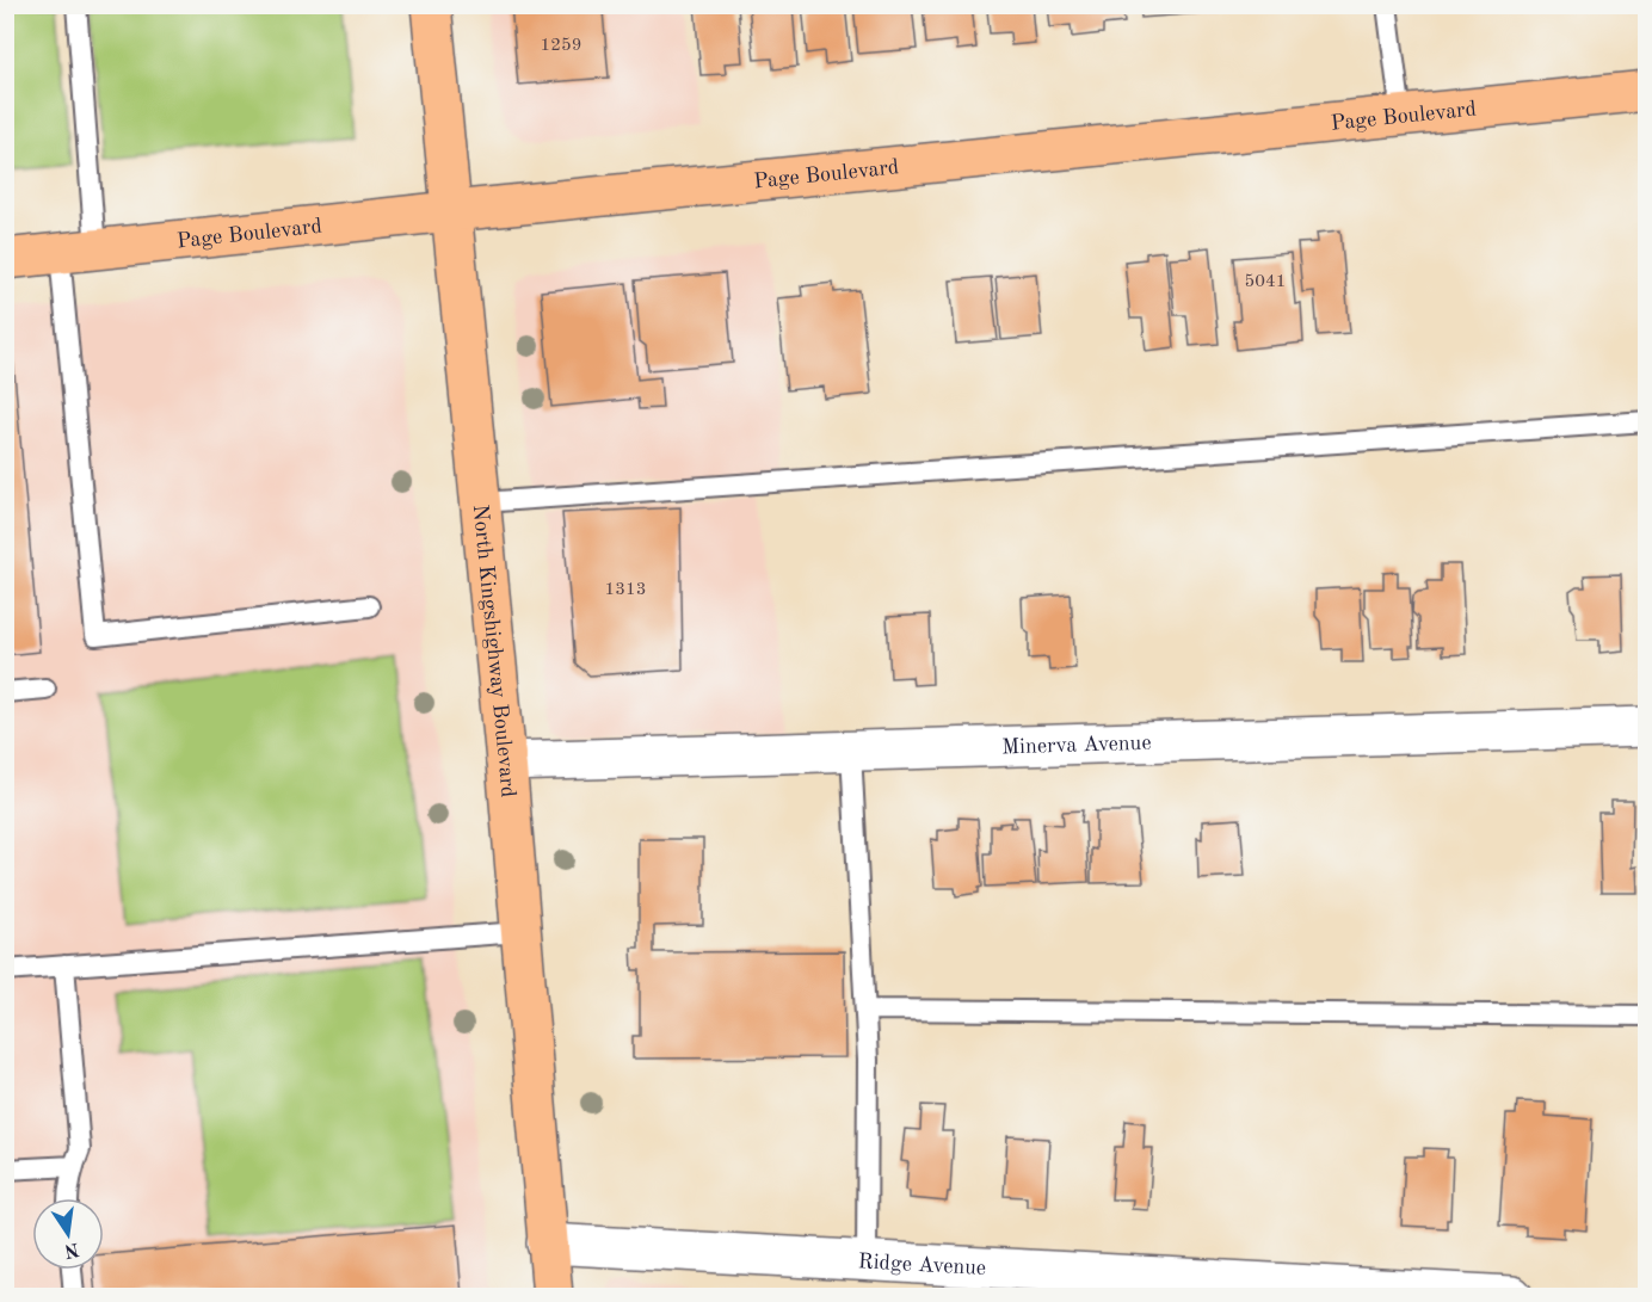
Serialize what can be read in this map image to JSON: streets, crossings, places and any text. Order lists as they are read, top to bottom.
{
  "streets": {
    "main road": ["Page Boulevard", "North Kingshighway Boulevard"],
    "street": ["Minerva Avenue", "Ridge Avenue"]
  },
  "crossings": [
    ["Page Boulevard", "North Kingshighway Boulevard"],
    ["North Kingshighway Boulevard", "Minerva Avenue"],
    ["North Kingshighway Boulevard", "Ridge Avenue"]
  ],
  "house_numbers": ["1259", "5041", "1313"],
  "north": "bottom"
}
